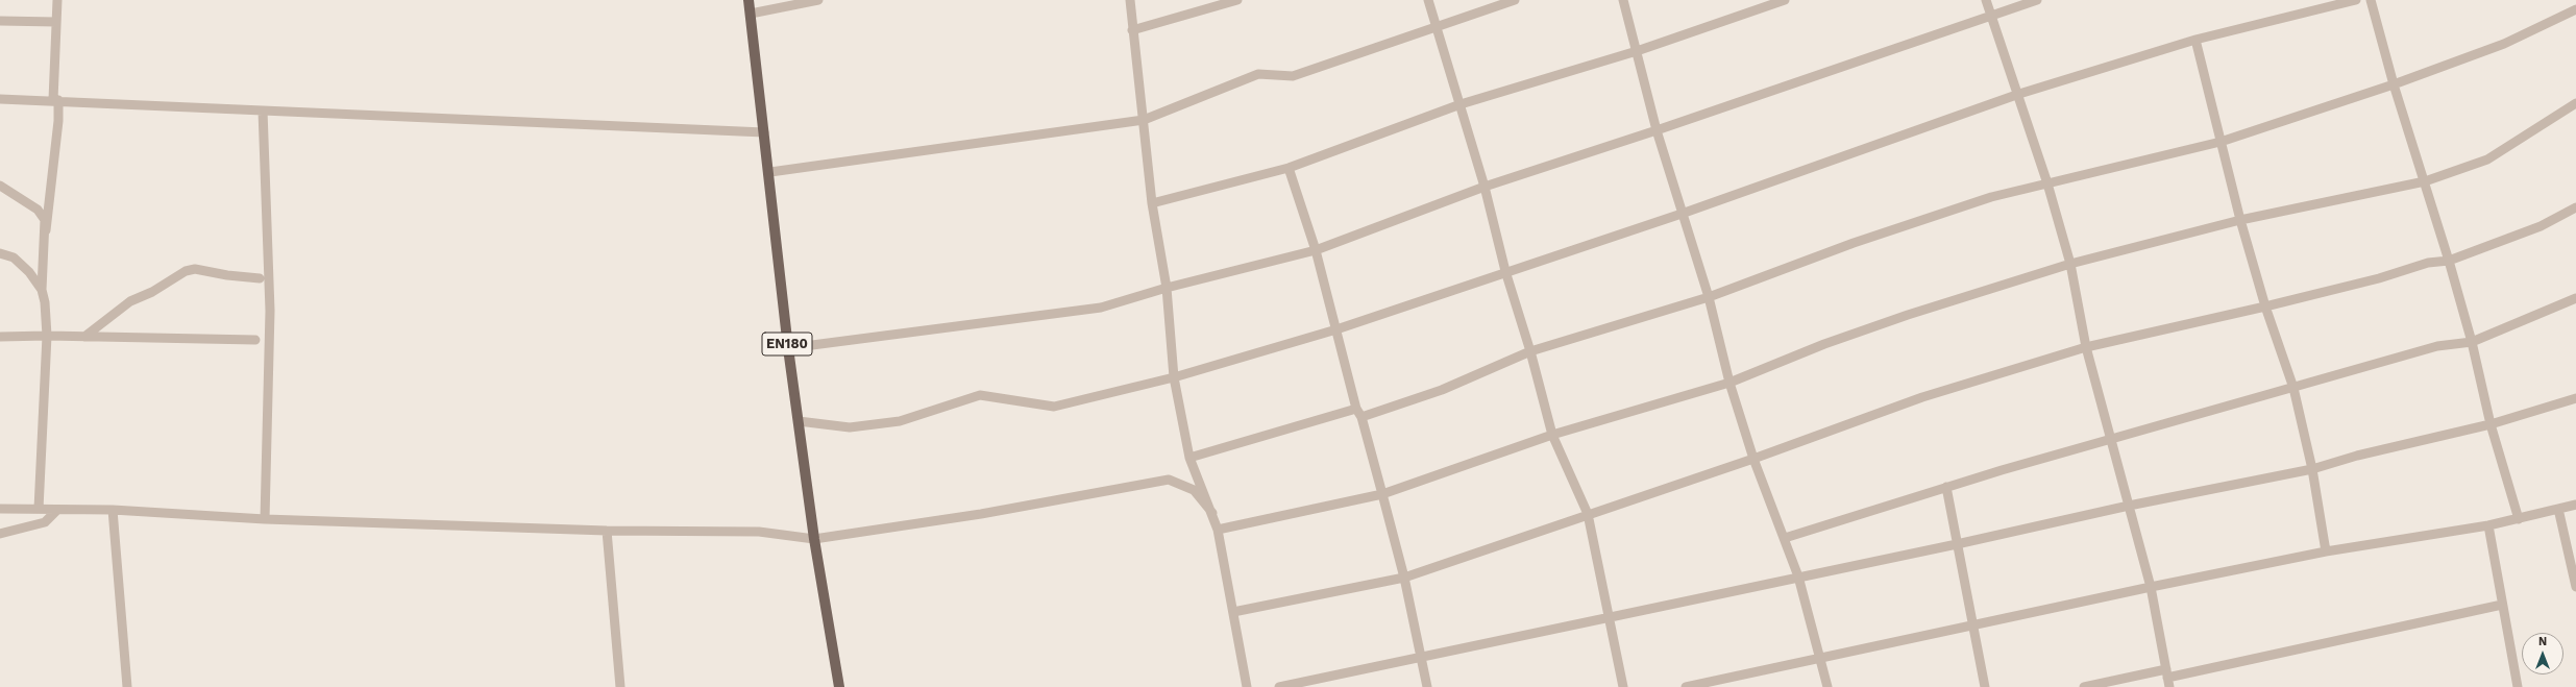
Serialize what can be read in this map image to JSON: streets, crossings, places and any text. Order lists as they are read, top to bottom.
{
  "streets": {
    "main road": ["EN180"]
  },
  "north": "top"
}
